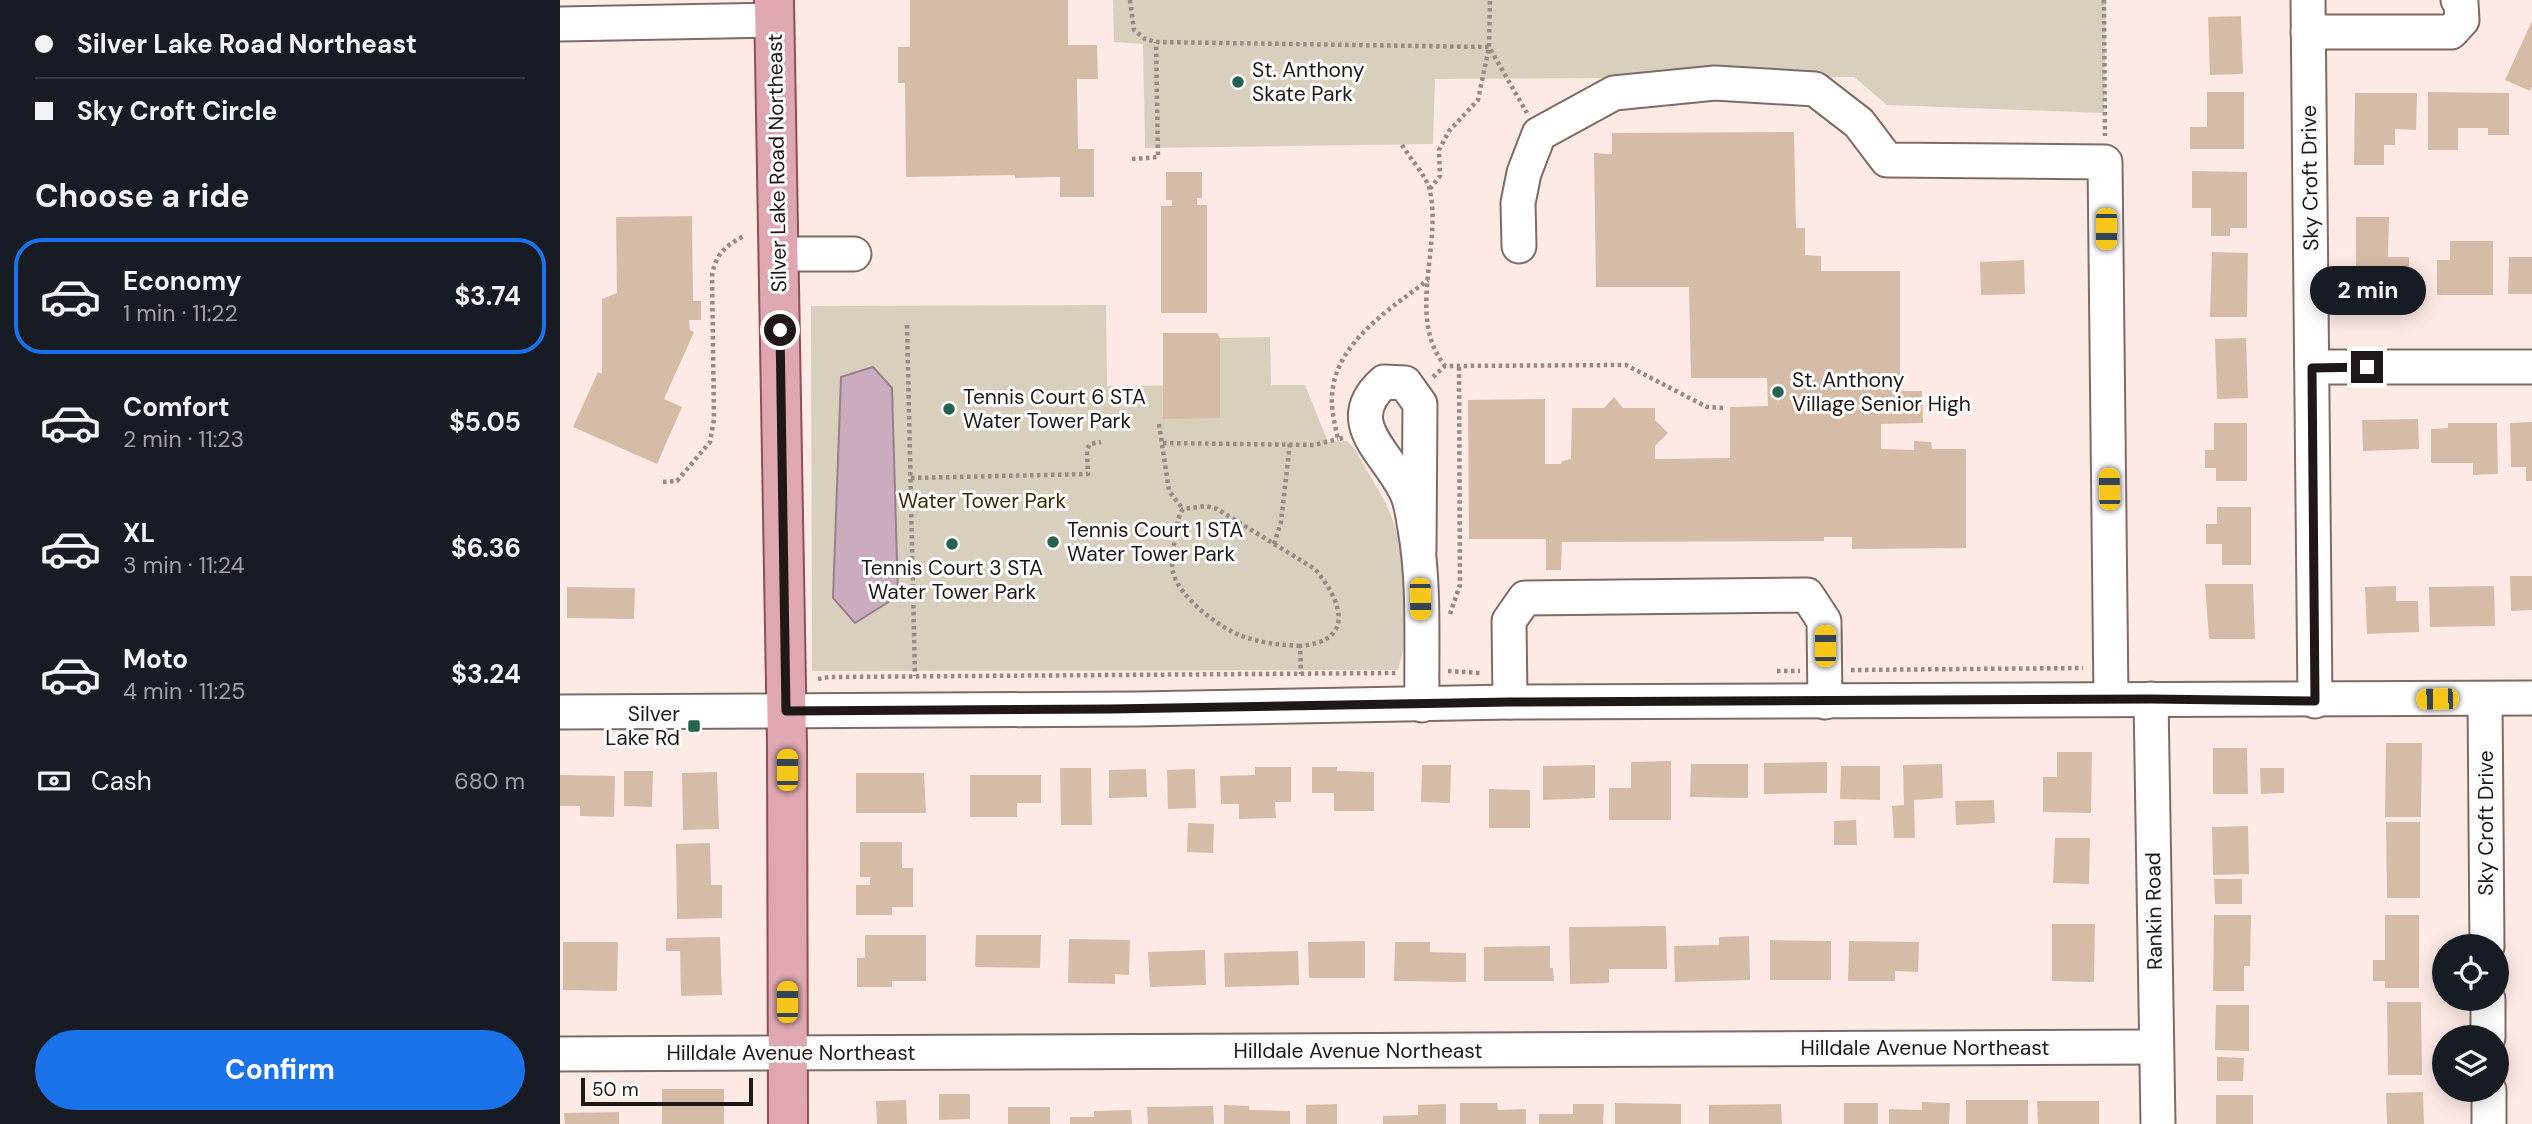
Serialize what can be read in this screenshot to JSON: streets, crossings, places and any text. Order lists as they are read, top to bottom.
{
  "streets": {
    "main road": ["Silver Lake Road Northeast"],
    "street": ["Sky Croft Drive", "Rankin Road", "Hilldale Avenue Northeast"]
  },
  "crossings": [
    ["Silver Lake Road Northeast", "Hilldale Avenue Northeast"],
    ["Rankin Road", "Hilldale Avenue Northeast"]
  ],
  "parks": ["Water Tower Park"],
  "places": {
    "other": [
      "St. Anthony Skate Park",
      "St. Anthony Village Senior High",
      "Tennis Court 6 STA Water Tower Park",
      "Tennis Court 1 STA Water Tower Park",
      "Tennis Court 3 STA Water Tower Park"
    ],
    "transit": ["Silver Lake Rd"]
  },
  "scale_bar": "50 m",
  "page": {
    "banner": ["Silver Lake Road Northeast", "Sky Croft Circle"],
    "heading": "Choose a ride",
    "list": [
      {
        "name": "Economy",
        "note": "1 min · 11:22",
        "value": "$3.74"
      },
      {
        "name": "Comfort",
        "note": "2 min · 11:23",
        "value": "$5.05"
      },
      {
        "name": "XL",
        "note": "3 min · 11:24",
        "value": "$6.36"
      },
      {
        "name": "Moto",
        "note": "4 min · 11:25",
        "value": "$3.24"
      }
    ],
    "bubble": "2 min",
    "pay": ["Cash", "680 m"],
    "buttons": "Confirm",
    "scale": "50 m"
  }
}
